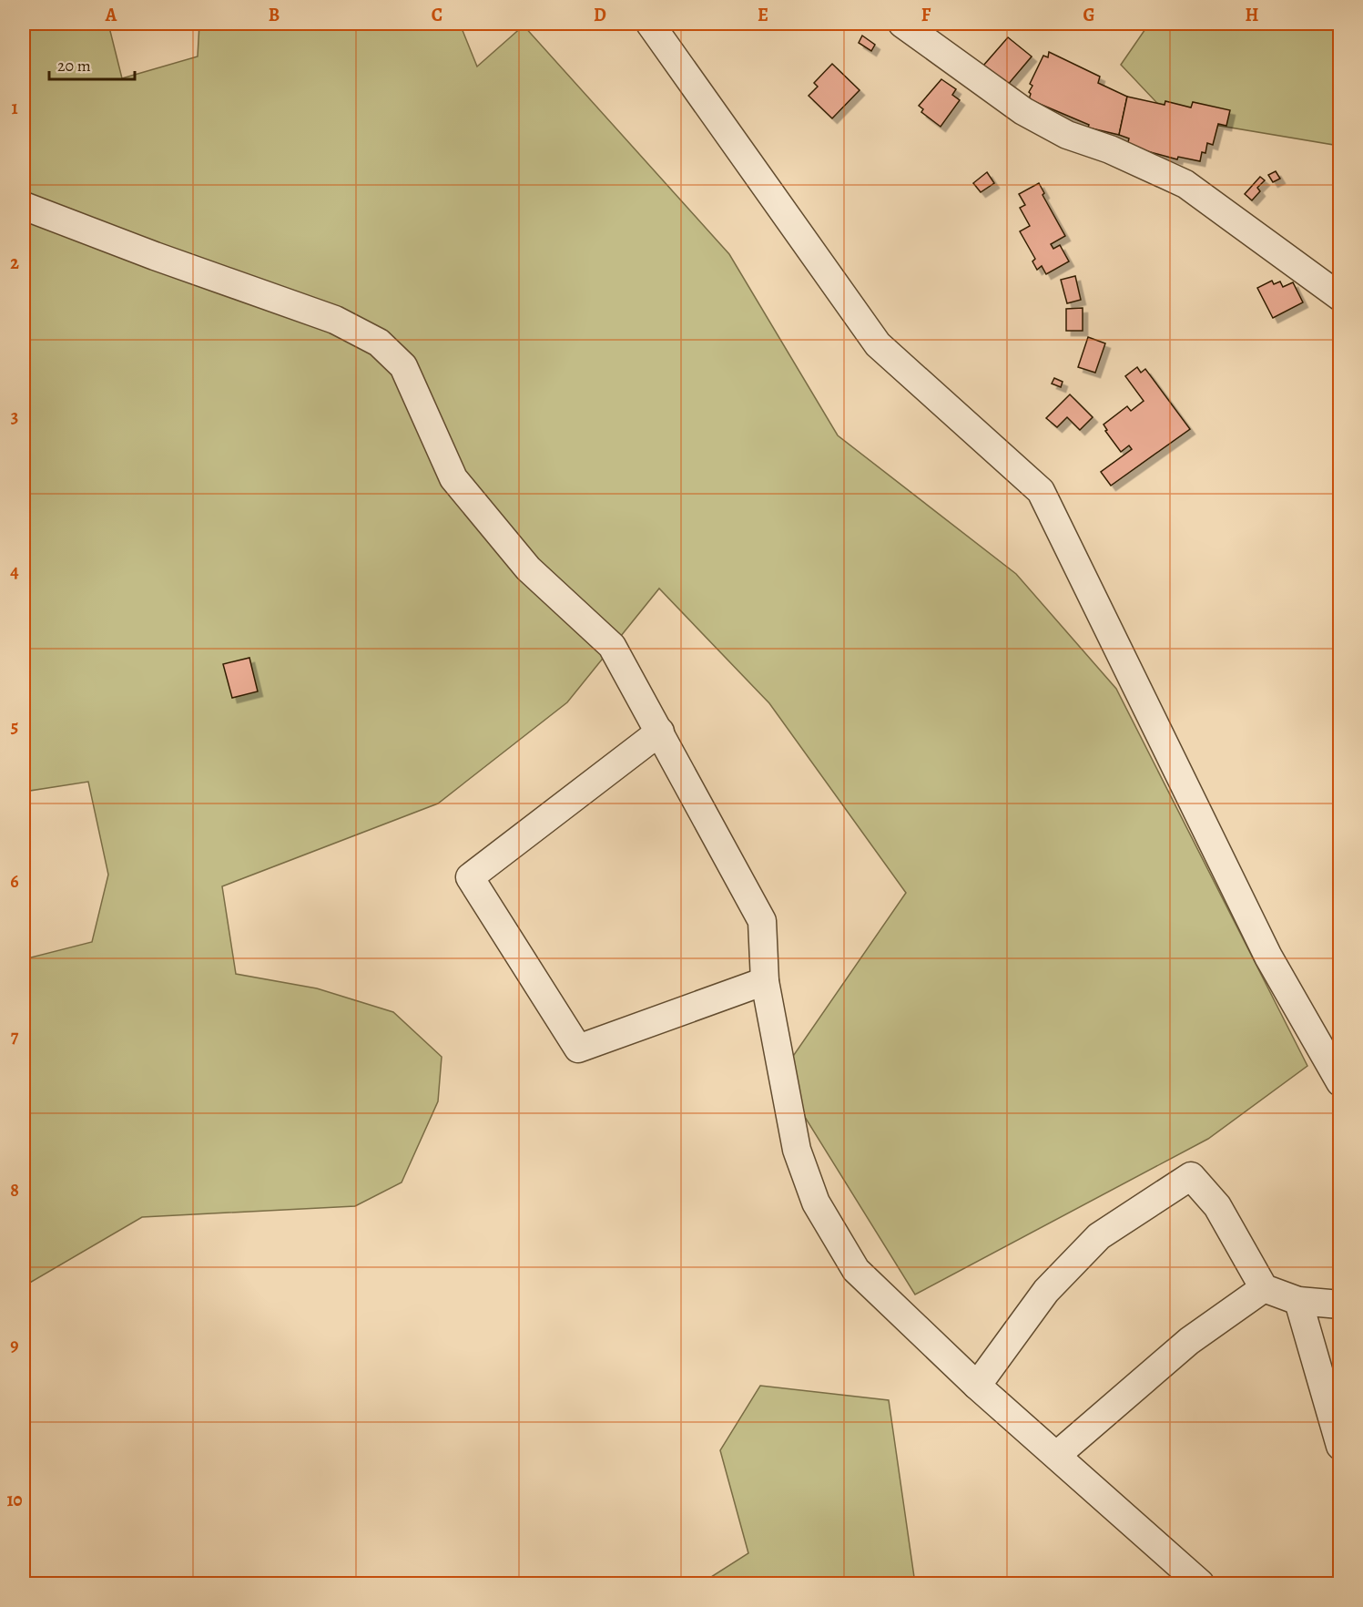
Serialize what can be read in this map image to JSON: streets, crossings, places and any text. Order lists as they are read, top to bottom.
{
  "scale_bar": "20 m",
  "grid": {
    "columns": [
      "A",
      "B",
      "C",
      "D",
      "E",
      "F",
      "G",
      "H"
    ],
    "rows": [
      "1",
      "2",
      "3",
      "4",
      "5",
      "6",
      "7",
      "8",
      "9",
      "10"
    ]
  }
}
